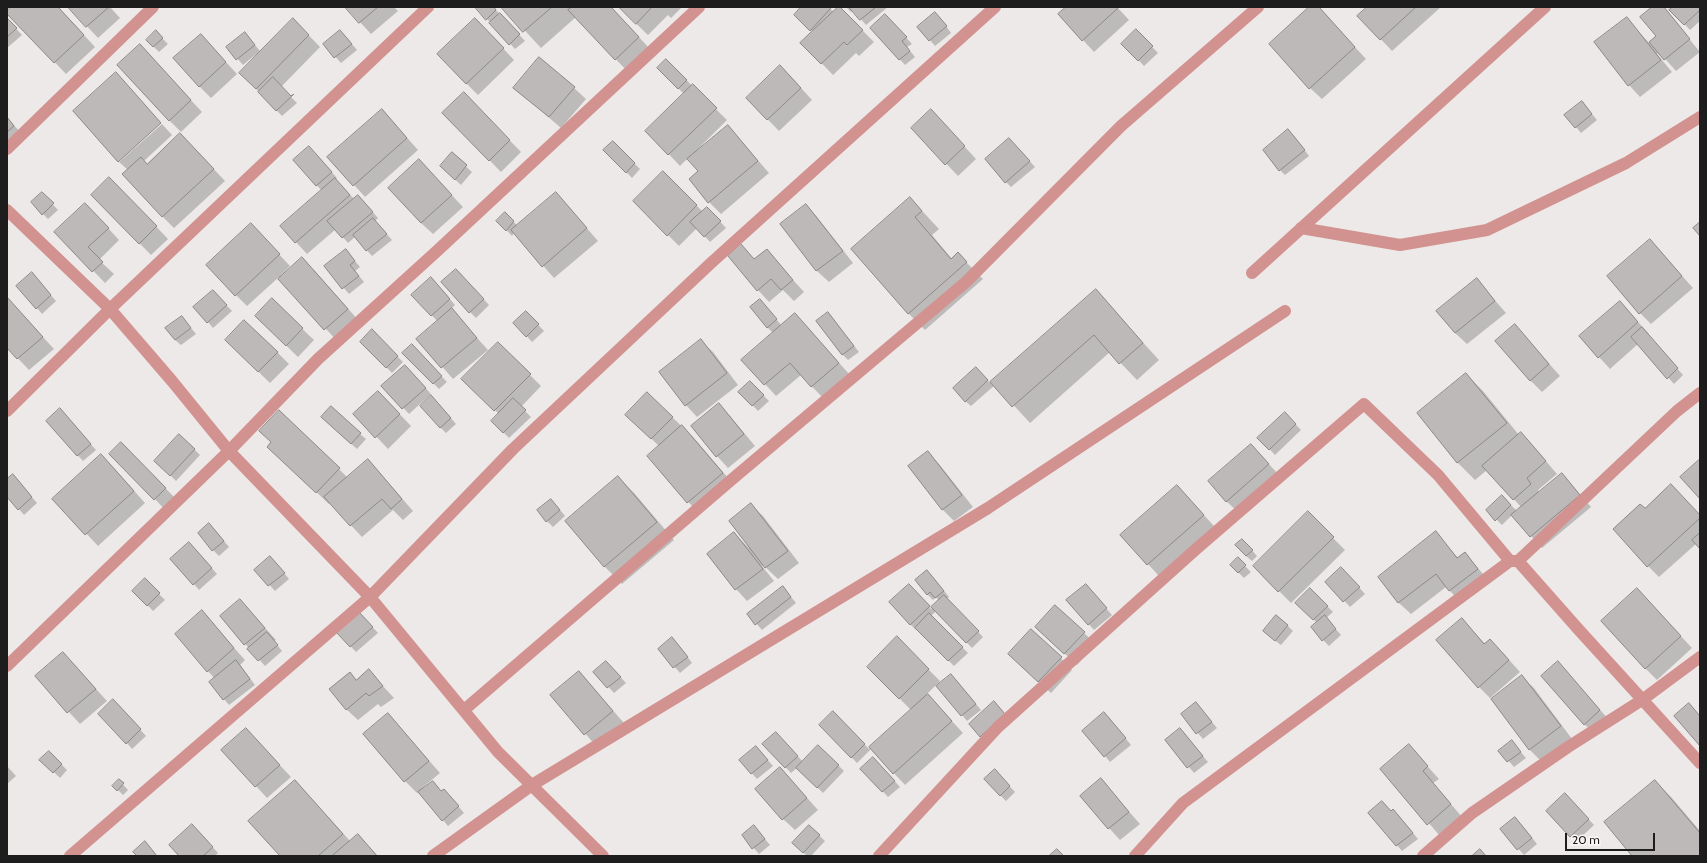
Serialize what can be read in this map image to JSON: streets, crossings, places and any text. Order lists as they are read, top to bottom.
{
  "scale_bar": "20 m"
}
